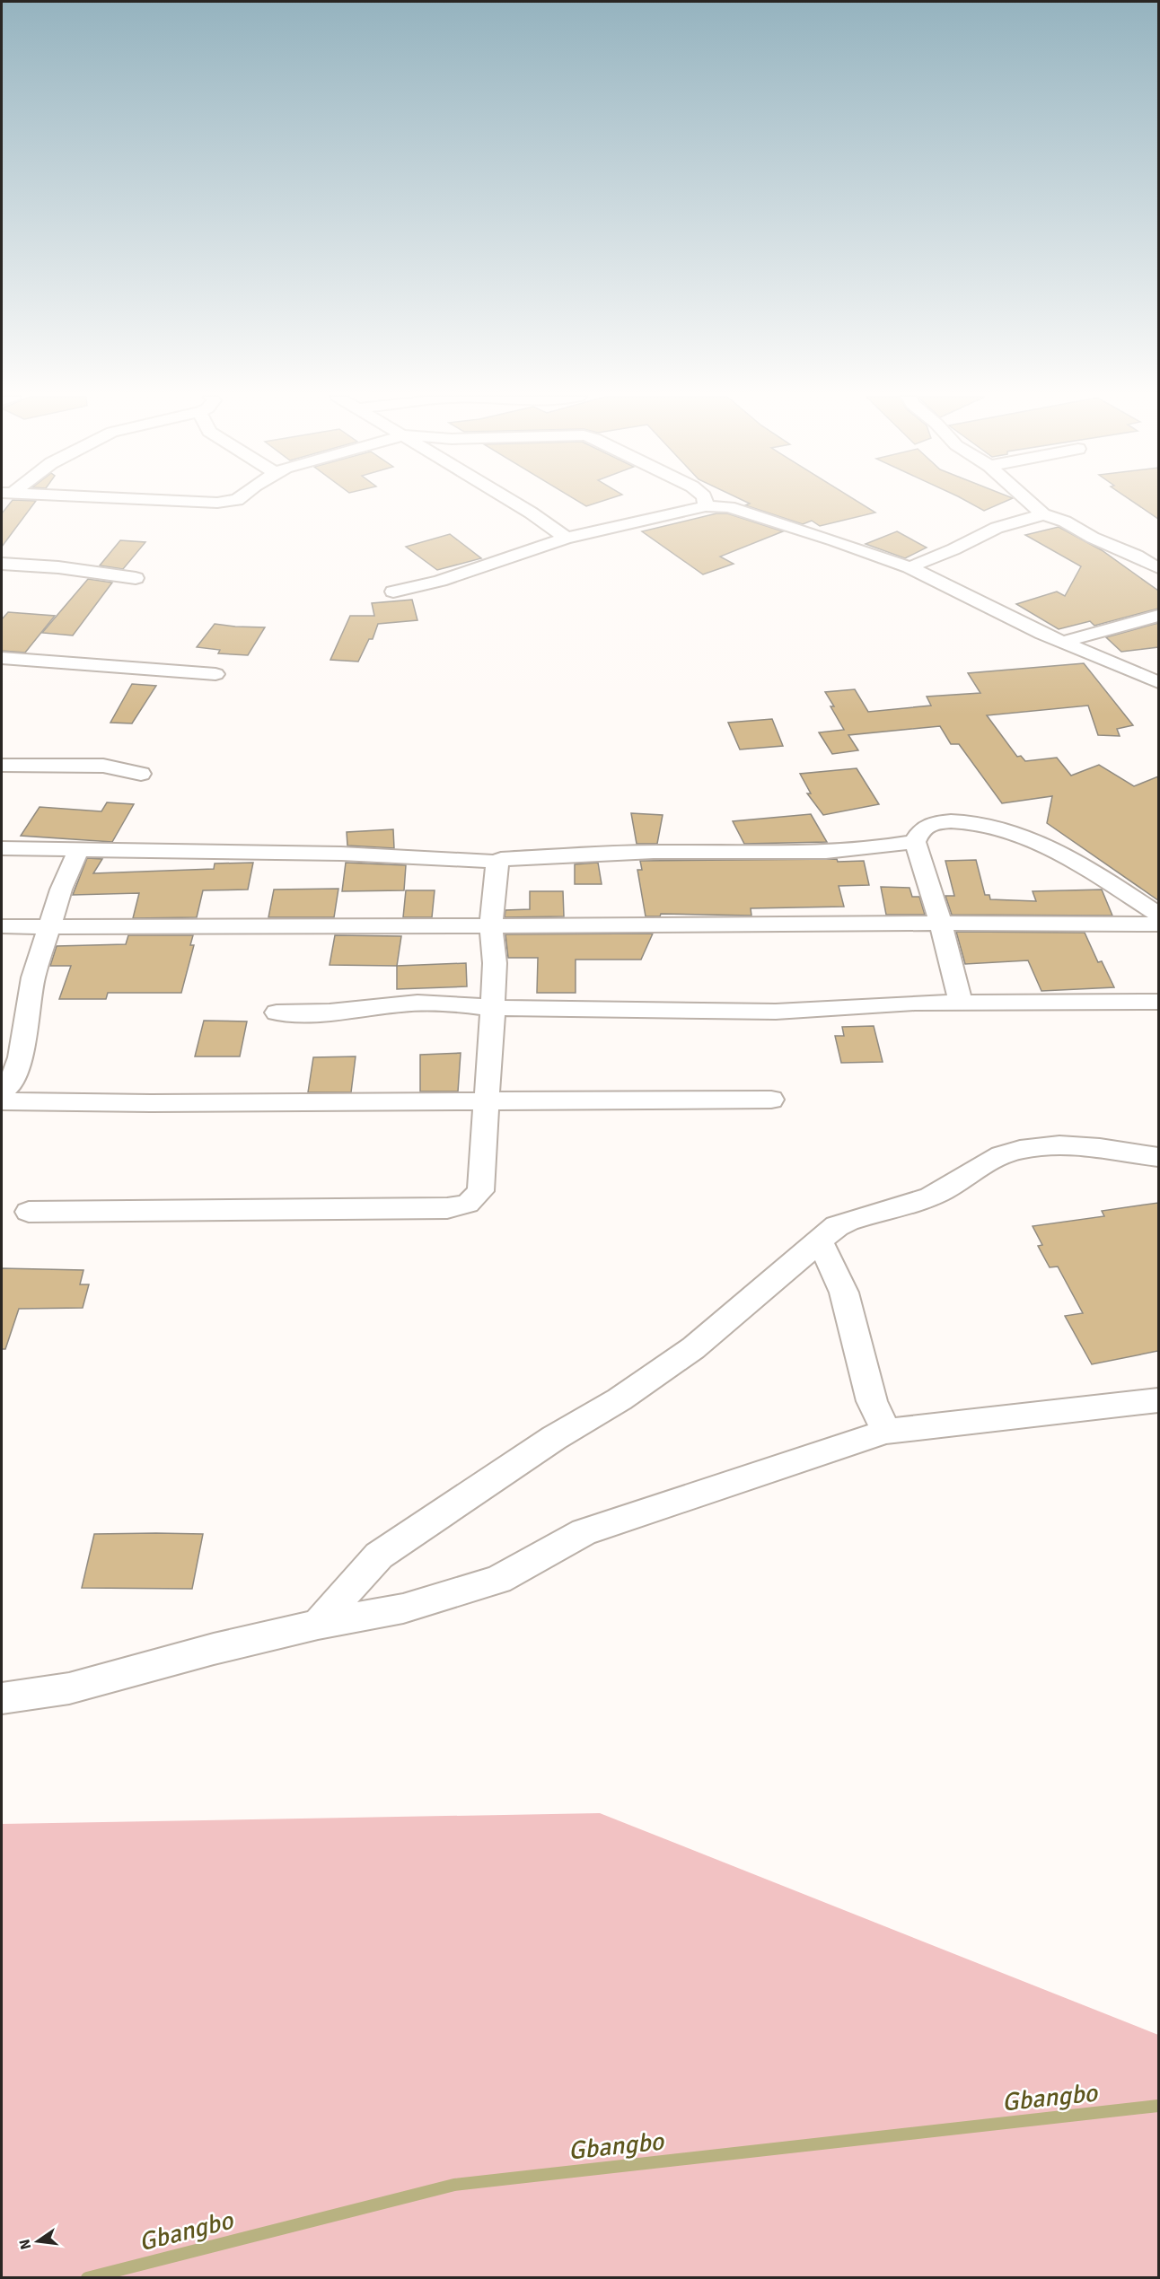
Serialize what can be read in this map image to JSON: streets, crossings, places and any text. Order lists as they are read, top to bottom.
{
  "water": ["Gbangbo"],
  "north": "left"
}
